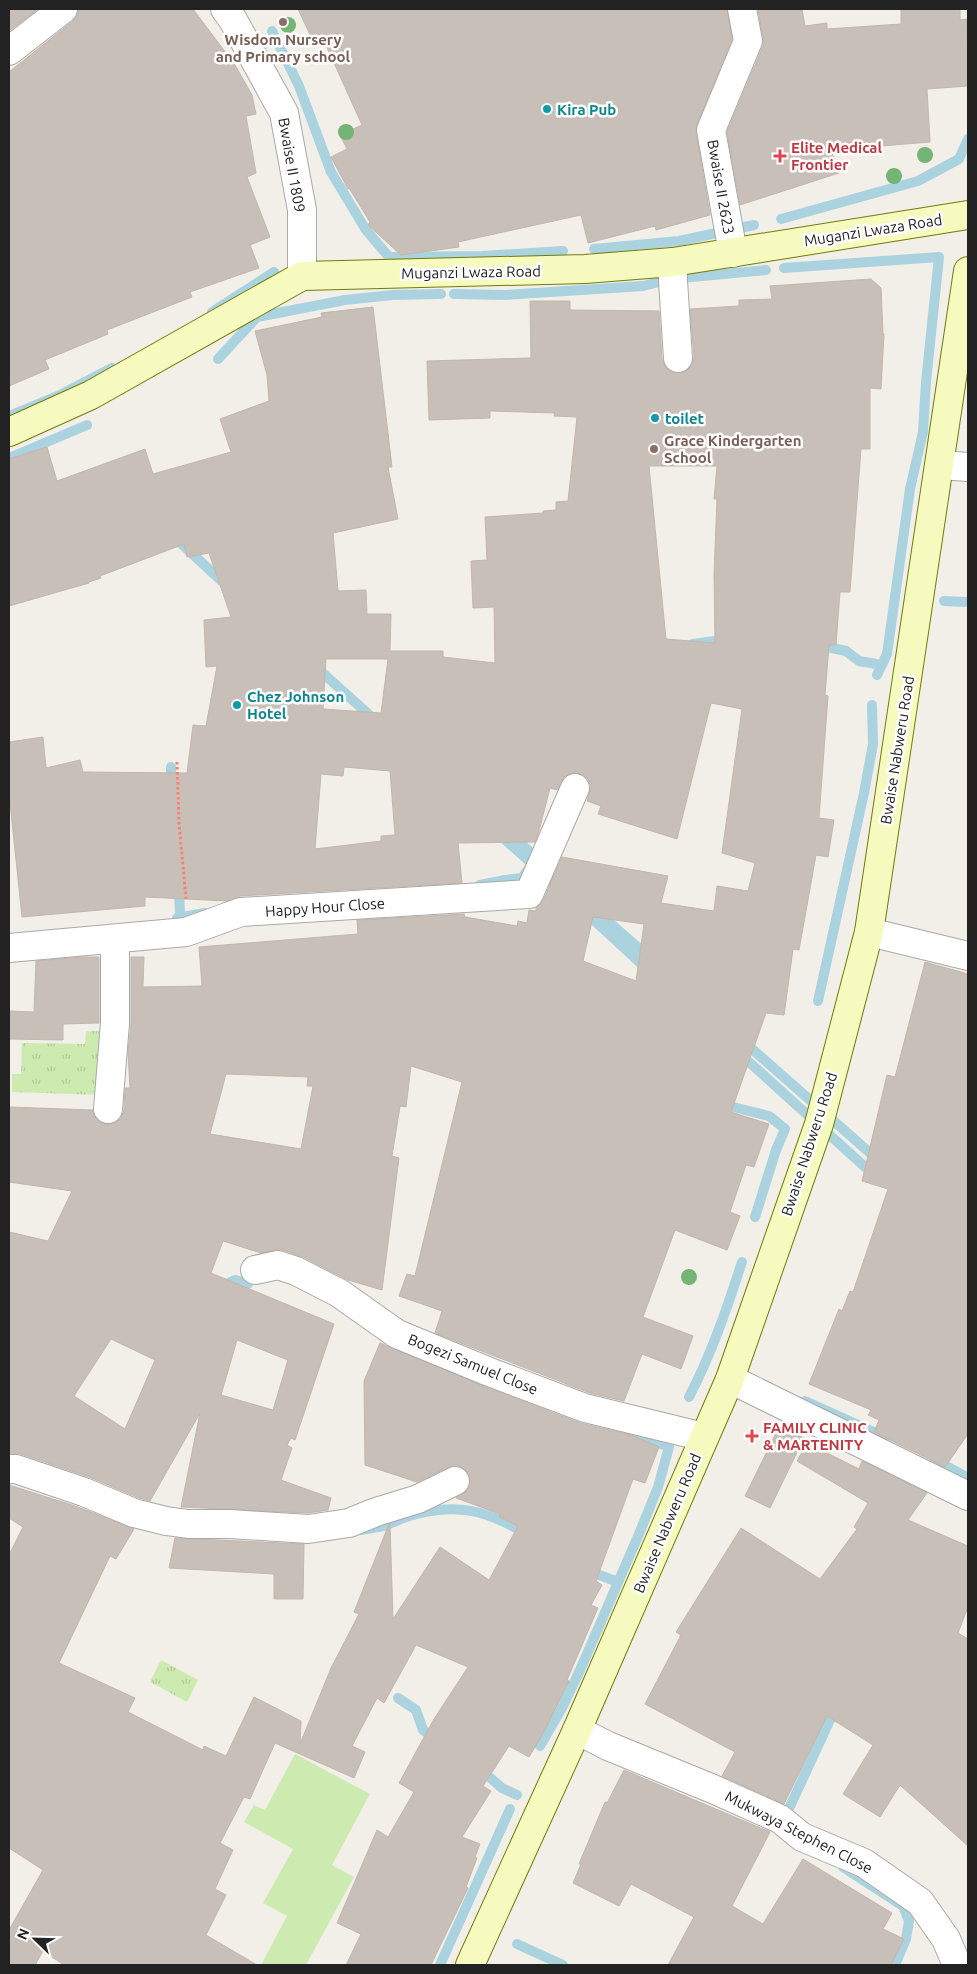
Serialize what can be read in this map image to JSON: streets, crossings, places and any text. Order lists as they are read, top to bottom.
{
  "streets": {
    "main road": ["Muganzi Lwaza Road", "Bwaise Nabweru Road"],
    "street": [
      "Bwaise II 1809",
      "Bwaise II 2623",
      "Happy Hour Close",
      "Bogezi Samuel Close",
      "Mukwaya Stephen Close"
    ]
  },
  "crossings": [
    ["Bwaise II 1809", "Muganzi Lwaza Road"],
    ["Bwaise II 2623", "Muganzi Lwaza Road"],
    ["Bwaise Nabweru Road", "Bogezi Samuel Close"],
    ["Bwaise Nabweru Road", "Mukwaya Stephen Close"]
  ],
  "places": {
    "other": [
      "Wisdom Nursery and Primary school",
      "Kira Pub",
      "toilet",
      "Grace Kindergarten School",
      "Chez Johnson Hotel"
    ],
    "health": ["Elite Medical Frontier", "FAMILY CLINIC & MARTENITY"]
  },
  "north": "top left"
}
